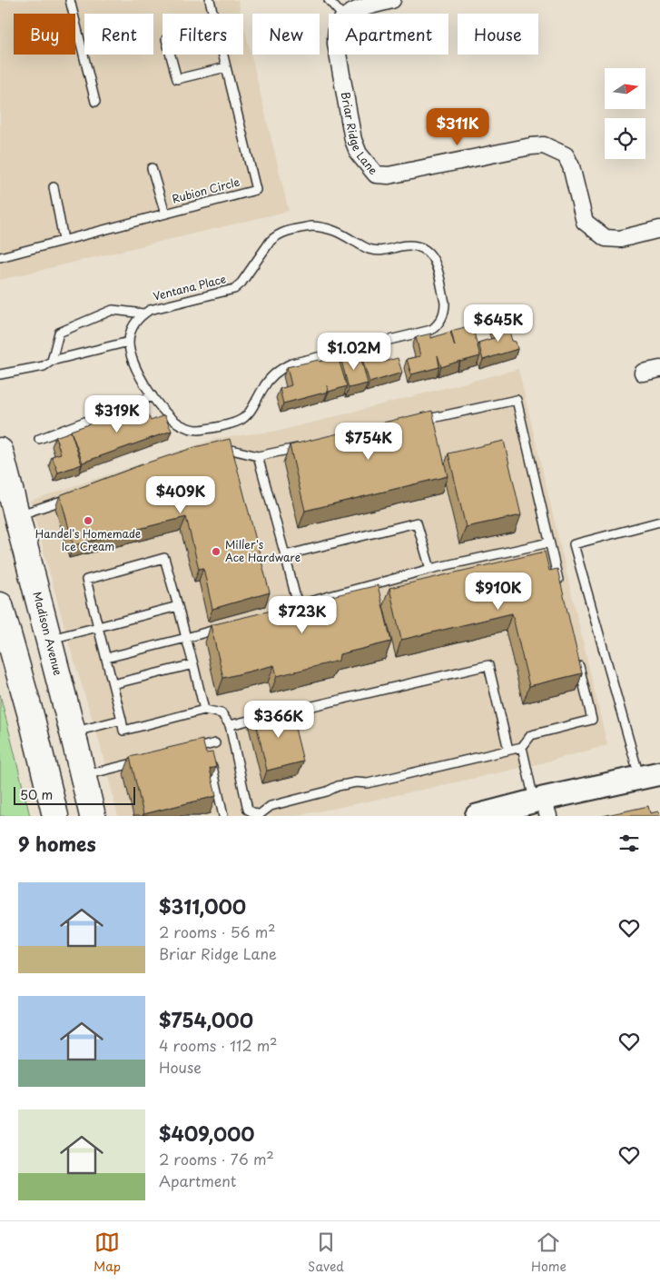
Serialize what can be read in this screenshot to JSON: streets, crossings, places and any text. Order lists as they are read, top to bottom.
{
  "streets": {
    "main road": ["Madison Avenue"],
    "street": ["Briar Ridge Lane"],
    "lane": ["Rubion Circle", "Ventana Place"]
  },
  "places": ["Handel's Homemade Ice Cream", "Miller's Ace Hardware"],
  "scale_bar": "50 m",
  "north": "right",
  "page": {
    "chip": [
      "Buy",
      "Rent",
      "Filters",
      "New",
      "Apartment",
      "House"
    ],
    "price": [
      "$311K",
      "$645K",
      "$1.02M",
      "$319K",
      "$754K",
      "$409K",
      "$910K",
      "$723K",
      "$366K"
    ],
    "scale": "50 m",
    "heading": "9 homes",
    "list": [
      {
        "name": "$311,000",
        "note": "2 rooms · 56 m² · Briar Ridge Lane"
      },
      {
        "name": "$754,000",
        "note": "4 rooms · 112 m² · House"
      },
      {
        "name": "$409,000",
        "note": "2 rooms · 76 m² · Apartment"
      }
    ],
    "tabs": ["Map", "Saved", "Home"]
  }
}
